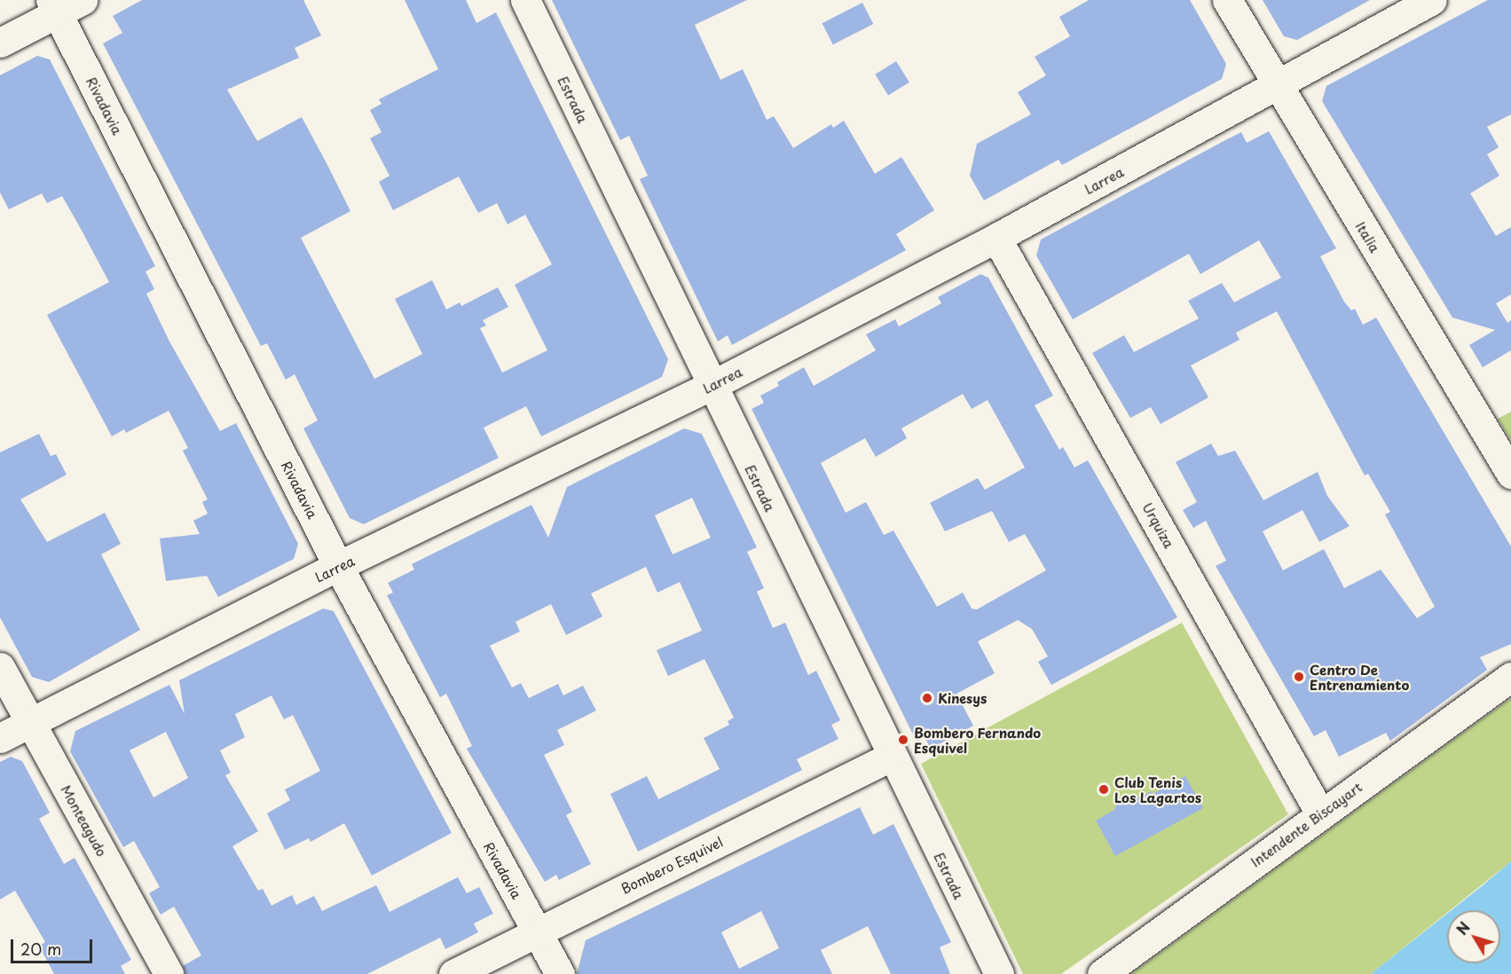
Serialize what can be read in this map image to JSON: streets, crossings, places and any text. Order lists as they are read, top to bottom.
{
  "streets": {
    "street": [
      "Estrada",
      "Rivadavia",
      "Larrea",
      "Italia",
      "Urquiza",
      "Monteagudo",
      "Intendente Biscayart",
      "Bombero Esquivel"
    ]
  },
  "crossings": [
    ["Estrada", "Larrea"],
    ["Estrada", "Bombero Esquivel"],
    ["Rivadavia", "Larrea"],
    ["Rivadavia", "Bombero Esquivel"],
    ["Larrea", "Italia"],
    ["Larrea", "Urquiza"],
    ["Larrea", "Monteagudo"],
    ["Urquiza", "Intendente Biscayart"]
  ],
  "places": [
    "Centro De Entrenamiento",
    "Kinesys",
    "Bombero Fernando Esquivel",
    "Club Tenis Los Lagartos"
  ],
  "scale_bar": "20 m",
  "north": "top left"
}
